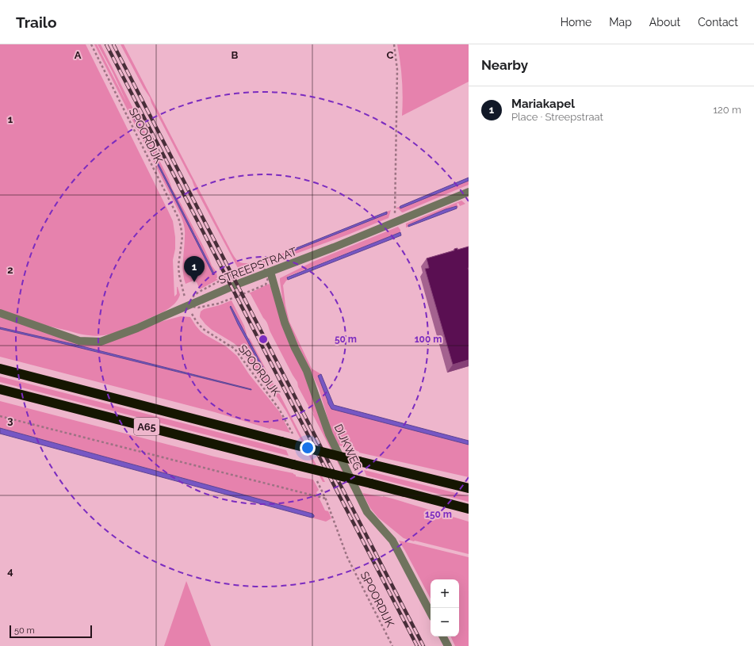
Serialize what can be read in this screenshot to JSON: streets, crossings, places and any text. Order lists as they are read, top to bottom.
{
  "streets": {
    "highway": ["A65"],
    "street": ["STREEPSTRAAT", "DIJKWEG"],
    "path": ["SPOORDIJK"]
  },
  "crossings": [
    ["SPOORDIJK", "STREEPSTRAAT"],
    ["STREEPSTRAAT", "DIJKWEG"]
  ],
  "scale_bar": "50 m",
  "page": {
    "header": "Trailo",
    "nav": [
      "Home",
      "Map",
      "About",
      "Contact"
    ],
    "heading": "Nearby",
    "list": [
      {
        "mark": "1",
        "name": "Mariakapel",
        "note": "Place · Streepstraat",
        "value": "120 m"
      }
    ],
    "pins": "1",
    "map_buttons": ["+", "−"],
    "scale": "50 m"
  },
  "grid": {
    "columns": ["A", "B", "C"],
    "rows": [
      "1",
      "2",
      "3",
      "4"
    ]
  },
  "rings": ["50 m", "100 m", "150 m"]
}
